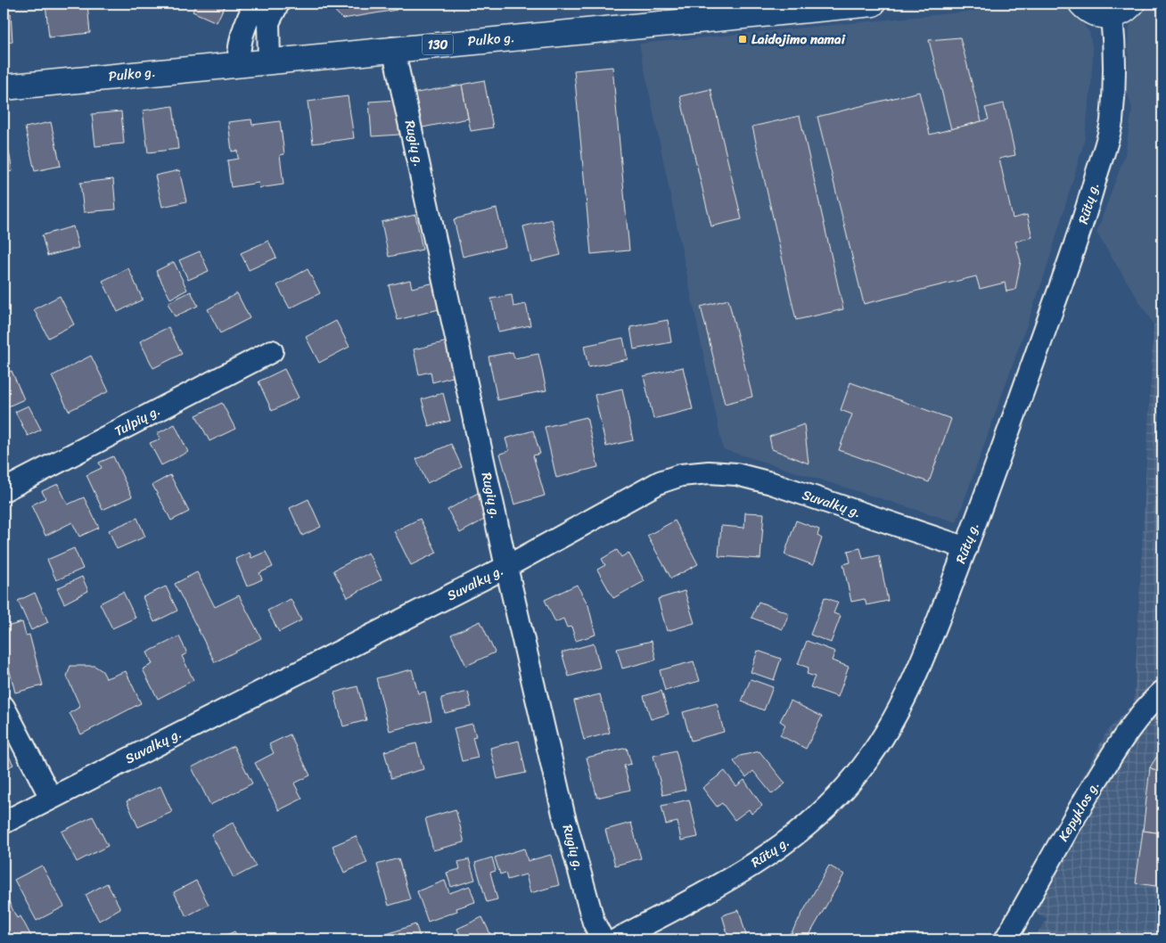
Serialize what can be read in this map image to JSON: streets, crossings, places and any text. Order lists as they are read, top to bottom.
{
  "streets": {
    "main road": ["Pulko g.", "130"],
    "street": [
      "Rugių g.",
      "Rūtų g.",
      "Tulpių g.",
      "Suvalkų g.",
      "Kepyklos g."
    ]
  },
  "crossings": [
    ["Pulko g.", "Rugių g."],
    ["Rugių g.", "Suvalkų g."],
    ["Rūtų g.", "Suvalkų g."]
  ],
  "places": {
    "transit": ["Laidojimo namai"]
  }
}
